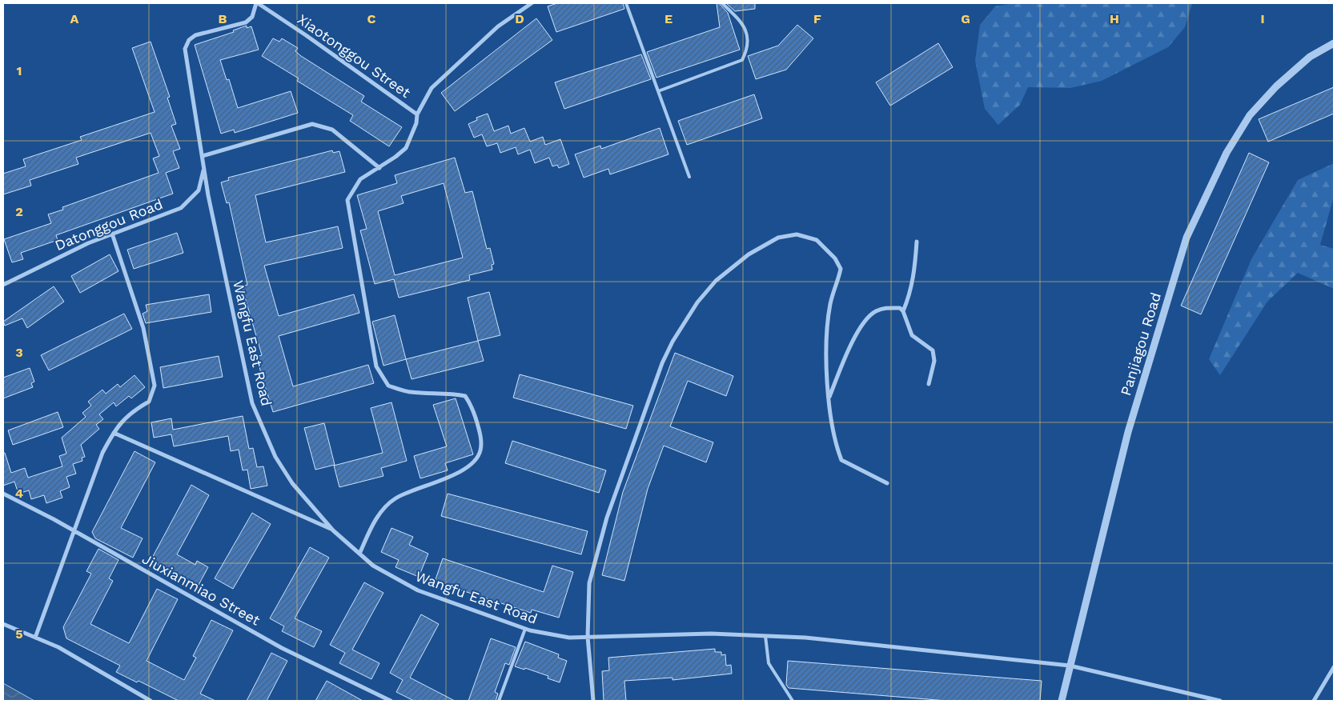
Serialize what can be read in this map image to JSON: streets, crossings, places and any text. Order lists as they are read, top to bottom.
{
  "streets": {
    "street": [
      "Xiaotonggou Street",
      "Datonggou Road",
      "Wangfu East Road",
      "Panjiagou Road",
      "Jiuxianmiao Street"
    ]
  },
  "crossings": [
    ["Xiaotonggou Street", "Wangfu East Road"],
    ["Datonggou Road", "Wangfu East Road"],
    ["Wangfu East Road", "Panjiagou Road"]
  ],
  "grid": {
    "columns": [
      "A",
      "B",
      "C",
      "D",
      "E",
      "F",
      "G",
      "H",
      "I"
    ],
    "rows": [
      "1",
      "2",
      "3",
      "4",
      "5"
    ]
  }
}
